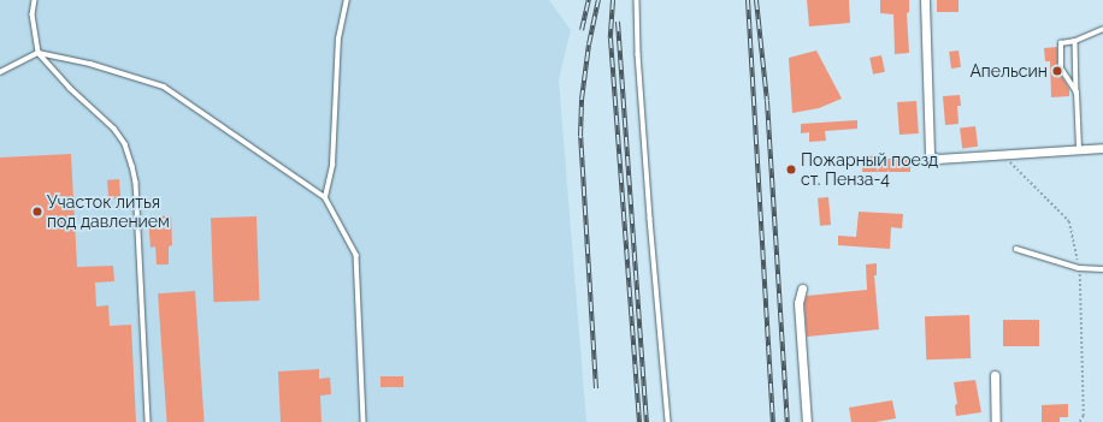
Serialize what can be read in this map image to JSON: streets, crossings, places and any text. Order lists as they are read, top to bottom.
{
  "places": ["Апельсин", "Пожарный поезд ст. Пенза-4", "Участок литья под давлением"]
}
